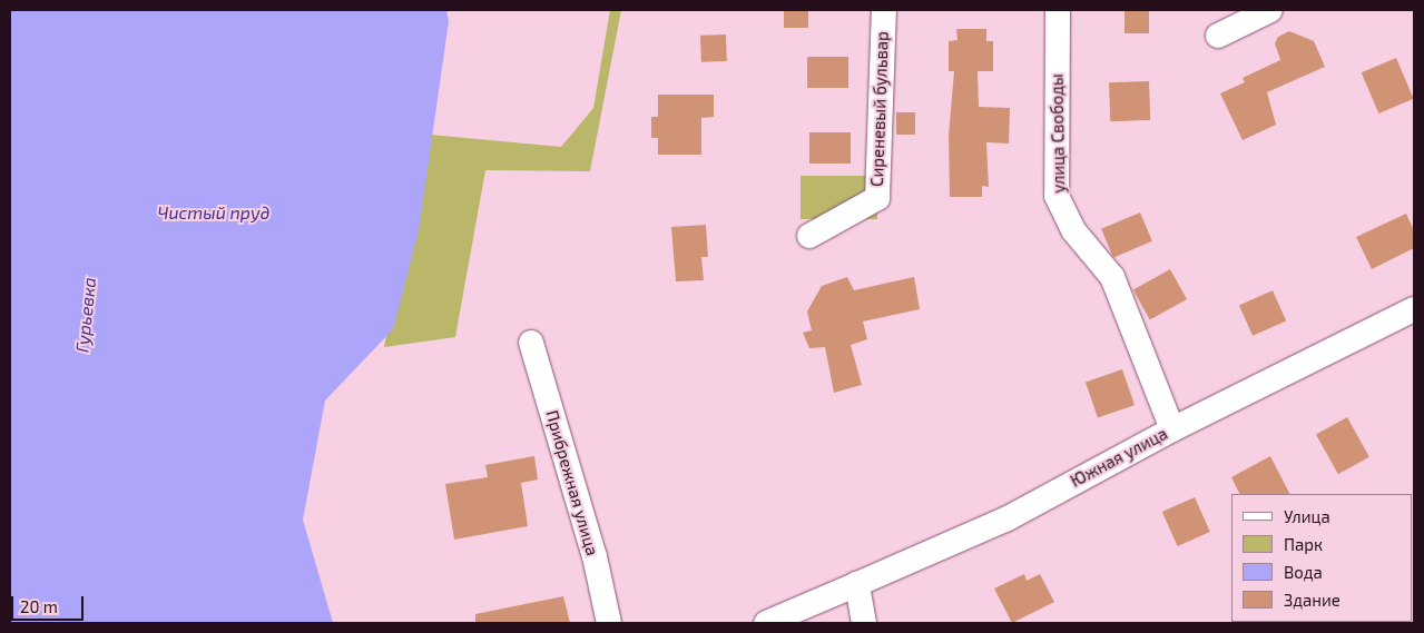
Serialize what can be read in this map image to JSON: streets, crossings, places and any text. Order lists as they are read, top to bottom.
{
  "streets": {
    "street": [
      "Сиреневый бульвар",
      "улица Свободы",
      "Южная улица",
      "Прибрежная улица"
    ]
  },
  "crossings": [
    ["улица Свободы", "Южная улица"]
  ],
  "water": ["Чистый пруд", "Гурьевка"],
  "legend": [
    "Улица",
    "Парк",
    "Вода",
    "Здание"
  ],
  "scale_bar": "20 m"
}
